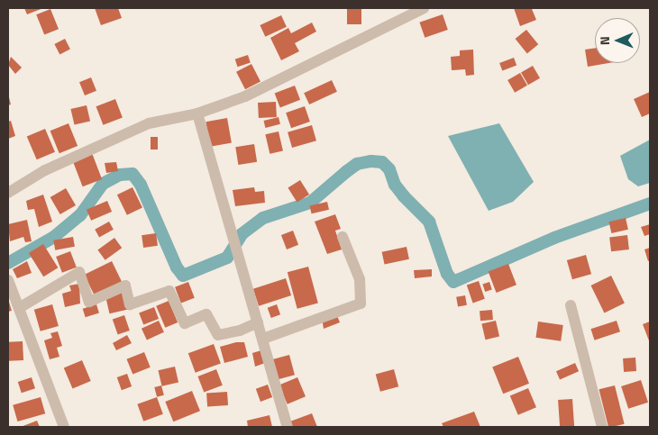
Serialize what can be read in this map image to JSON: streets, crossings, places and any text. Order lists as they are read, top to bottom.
{
  "north": "left"
}
